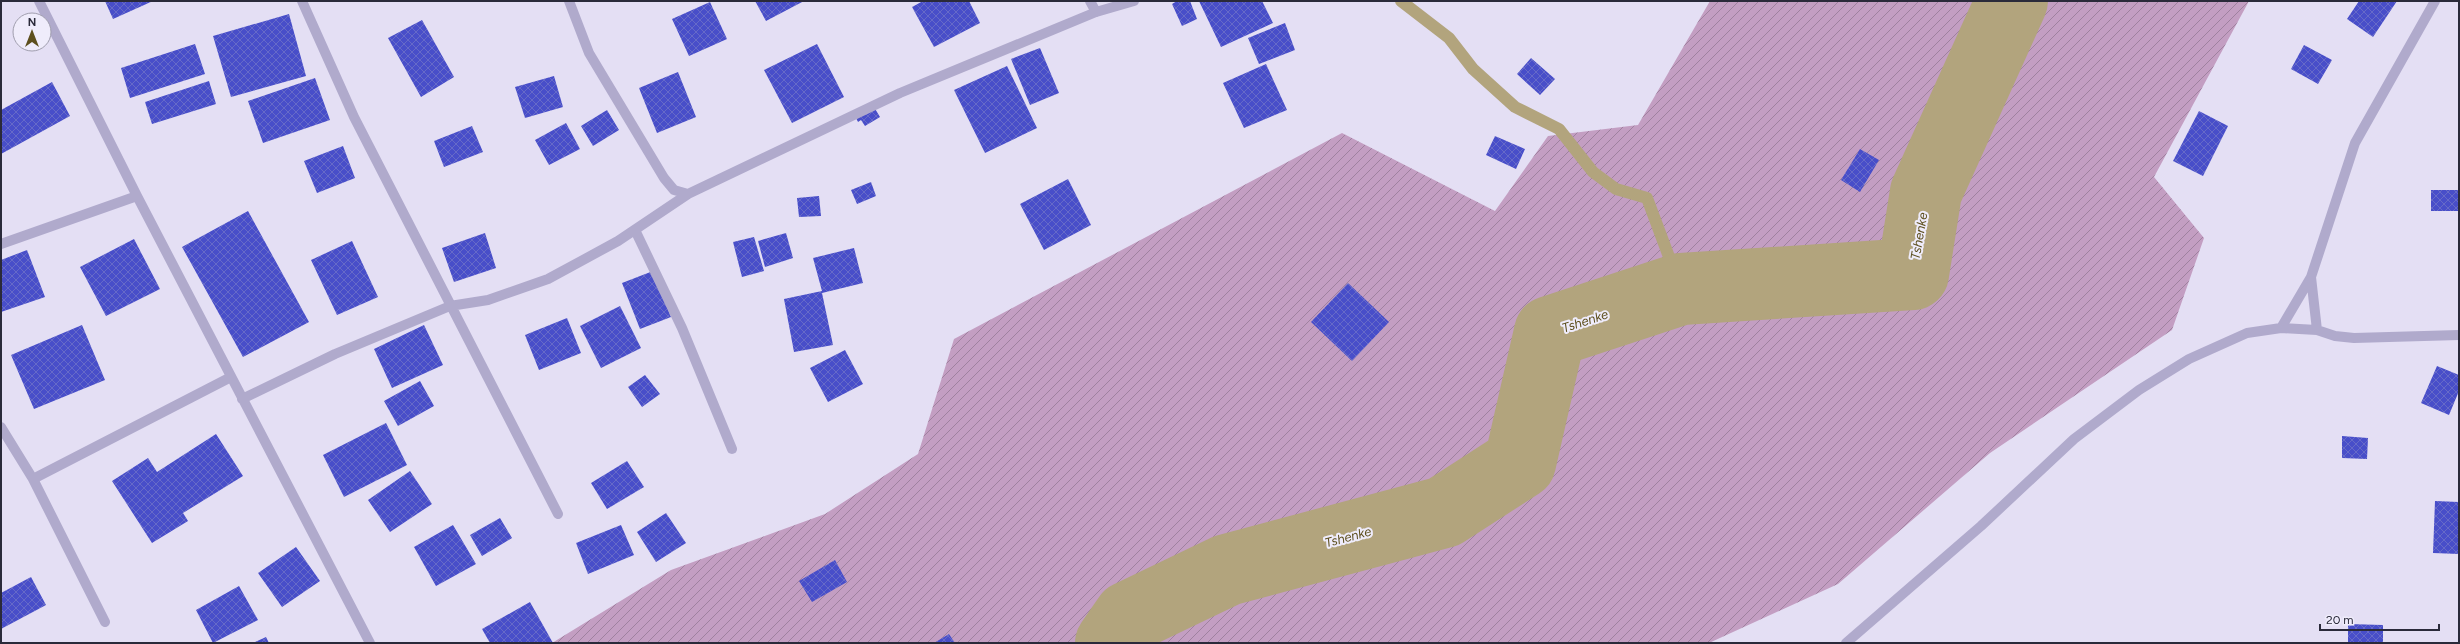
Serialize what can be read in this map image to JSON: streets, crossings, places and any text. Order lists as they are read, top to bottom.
{
  "water": ["Tshenke"],
  "scale_bar": "20 m",
  "north": "top"
}
